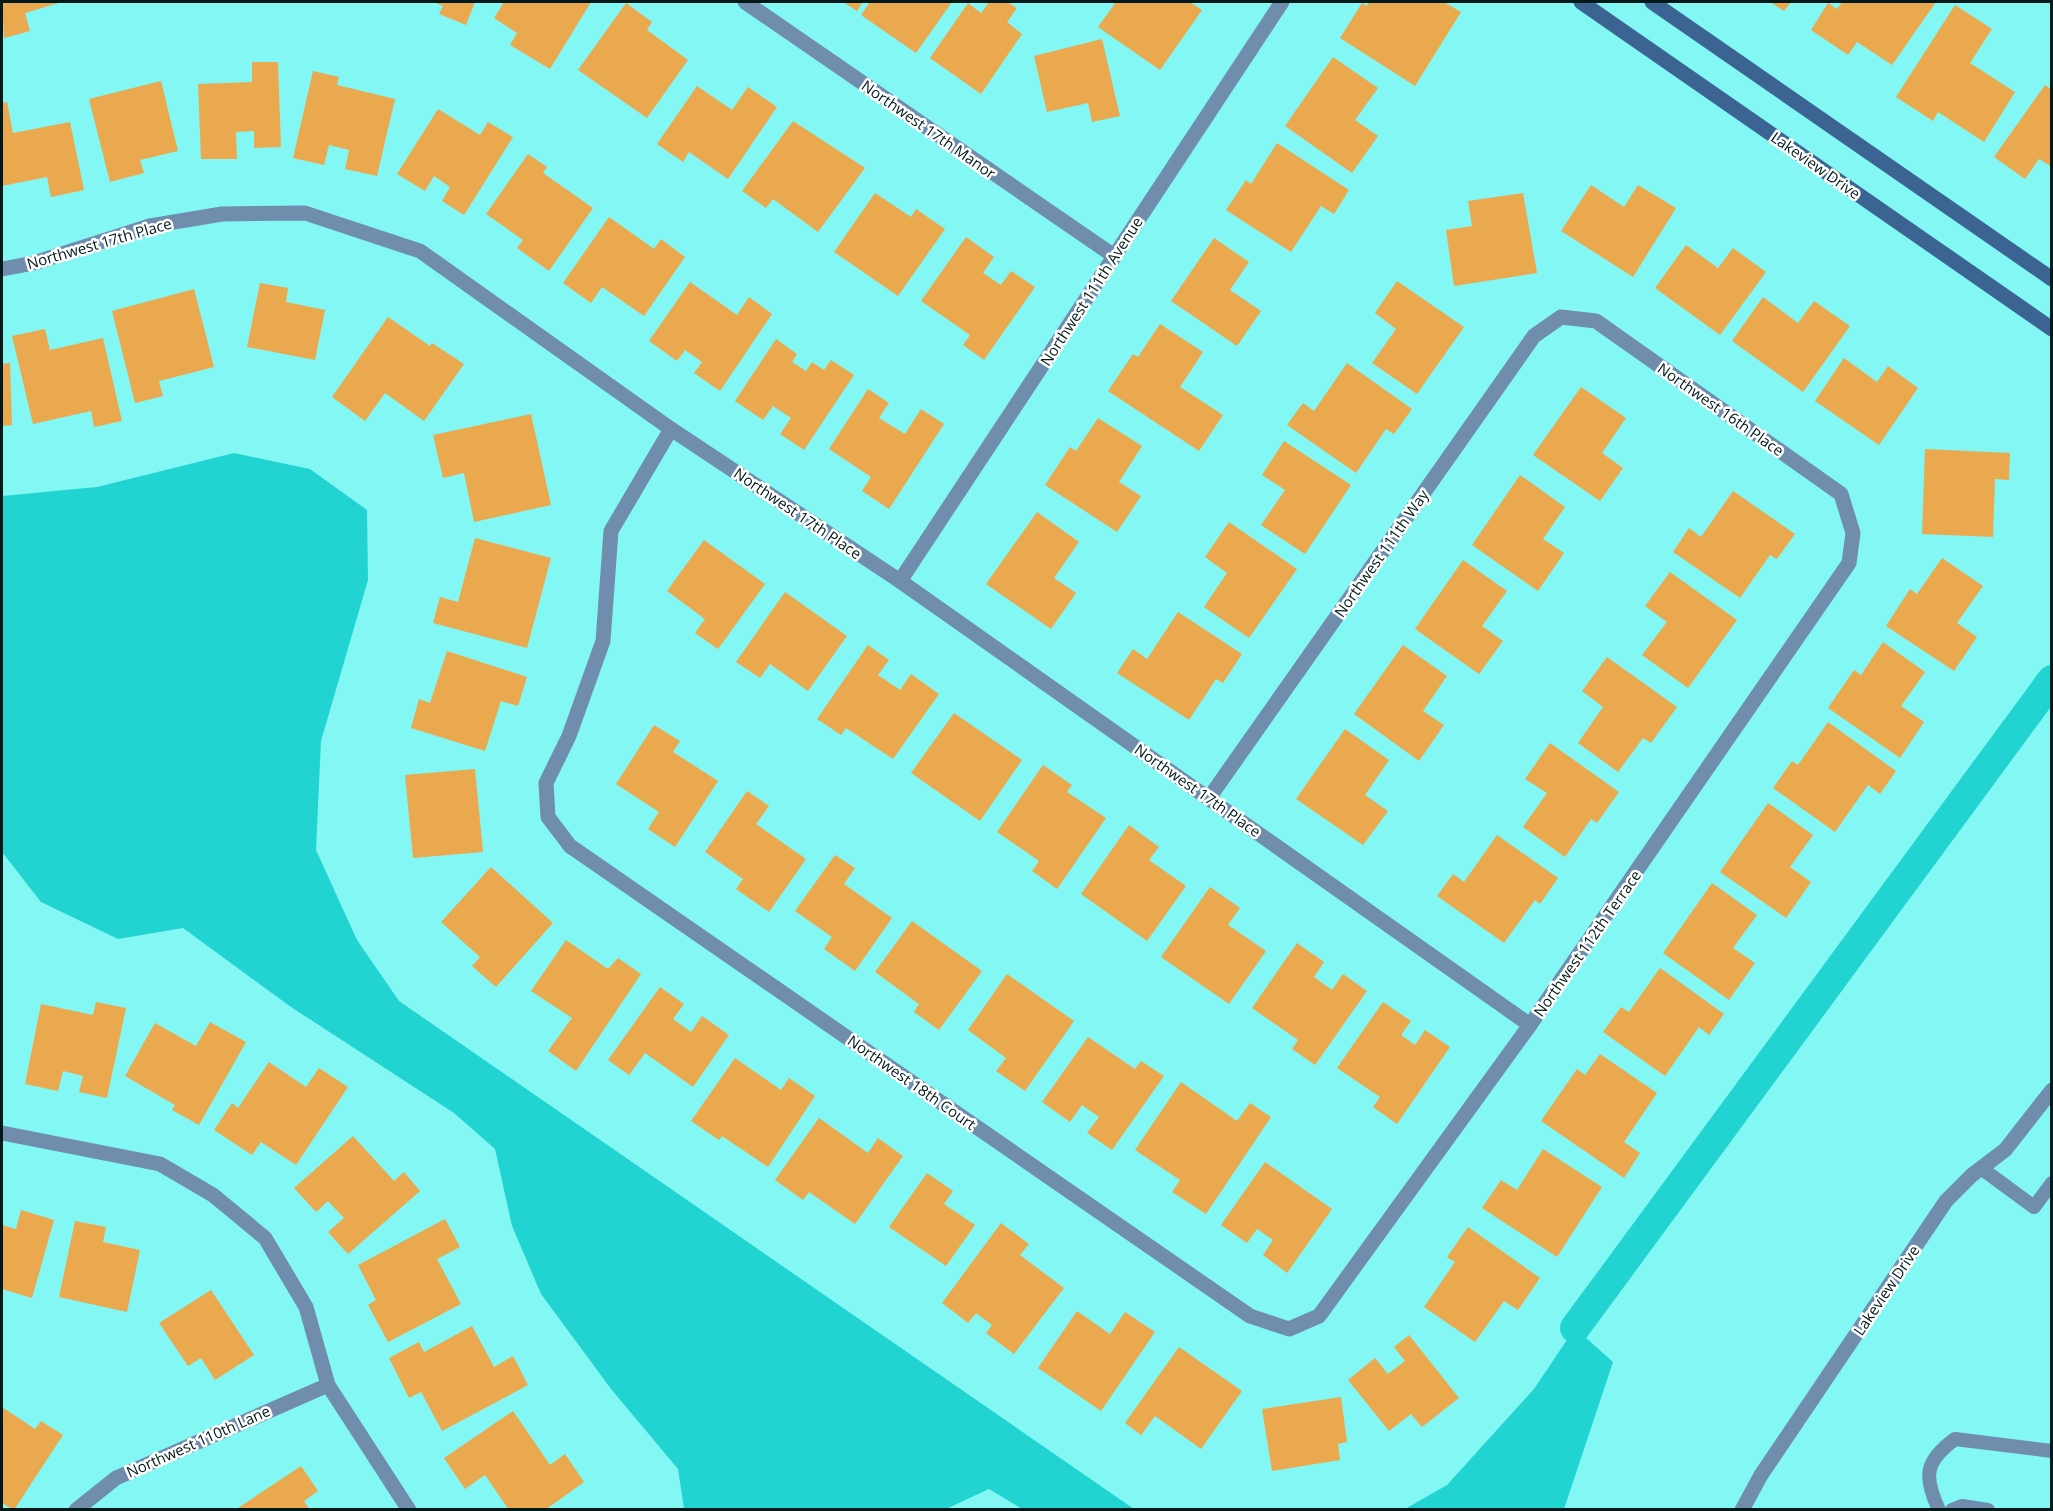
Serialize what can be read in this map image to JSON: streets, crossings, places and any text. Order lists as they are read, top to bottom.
{
  "streets": {
    "street": [
      "Northwest 17th Manor",
      "Lakeview Drive",
      "Northwest 17th Place",
      "Northwest 111th Avenue",
      "Northwest 16th Place",
      "Northwest 111th Way",
      "Northwest 112th Terrace",
      "Northwest 18th Court",
      "Northwest 110th Lane"
    ]
  },
  "crossings": [
    ["Northwest 17th Manor", "Northwest 111th Avenue"],
    ["Northwest 17th Place", "Northwest 111th Avenue"],
    ["Northwest 17th Place", "Northwest 111th Way"],
    ["Northwest 17th Place", "Northwest 112th Terrace"],
    ["Northwest 17th Place", "Northwest 18th Court"],
    ["Northwest 16th Place", "Northwest 111th Way"],
    ["Northwest 16th Place", "Northwest 112th Terrace"],
    ["Northwest 112th Terrace", "Northwest 18th Court"]
  ]
}
